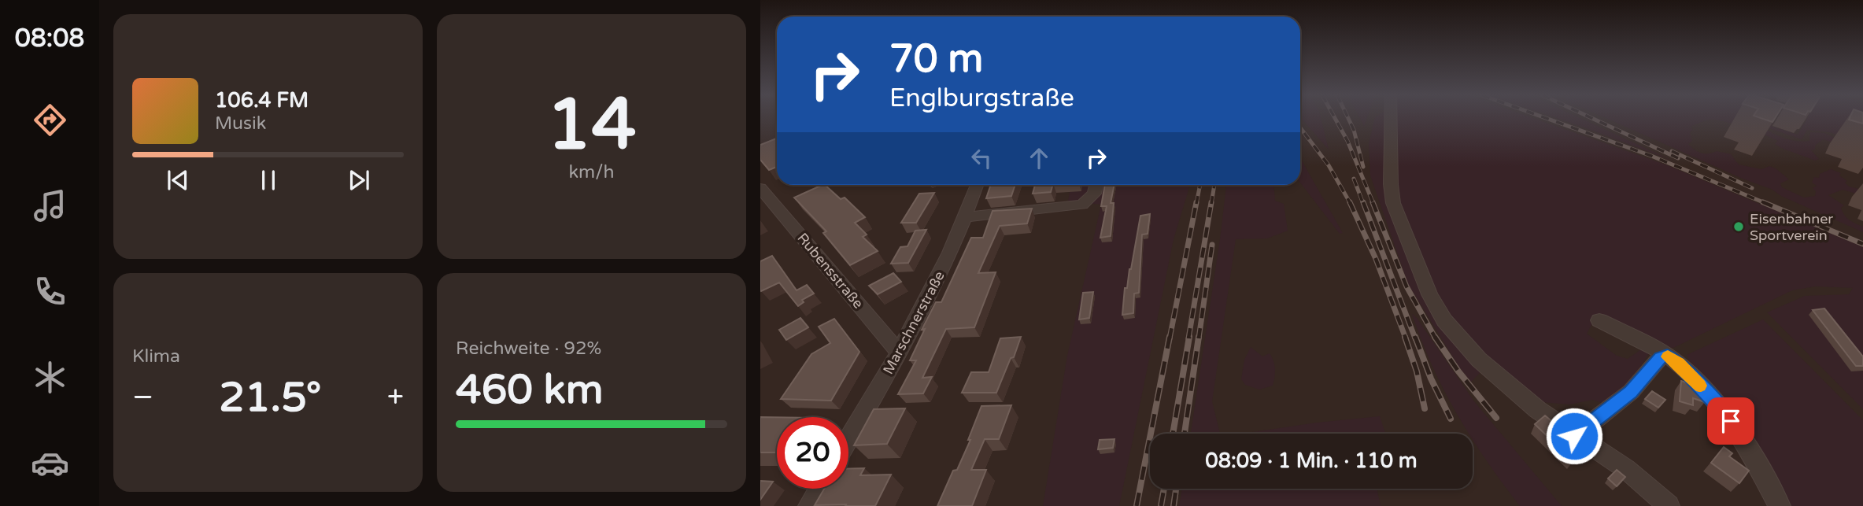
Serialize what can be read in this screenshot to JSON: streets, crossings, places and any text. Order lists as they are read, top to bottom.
{
  "streets": {
    "street": ["Rubensstraße", "Marschnerstraße"]
  },
  "crossings": [
    ["Rubensstraße", "Marschnerstraße"]
  ],
  "places": ["Eisenbahner Sportverein"],
  "page": {
    "tabs": "08:08",
    "tile": [
      ["14", "km/h"],
      "Klima",
      ["Reichweite · 92%", "460 km"]
    ],
    "turn": ["70 m", "Englburgstraße"],
    "song": ["106.4 FM", "Musik"],
    "heat": ["−", "21.5°", "+"],
    "limit": "20",
    "trip": "08:09 · 1 Min. · 110 m"
  }
}
